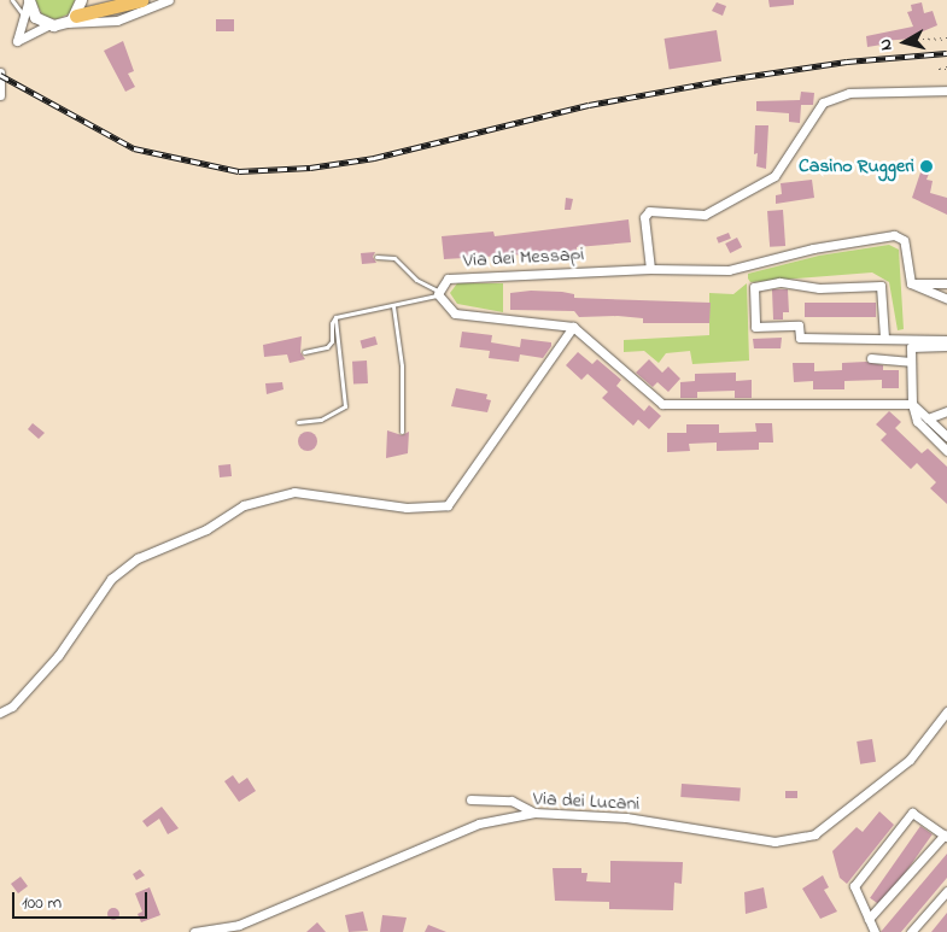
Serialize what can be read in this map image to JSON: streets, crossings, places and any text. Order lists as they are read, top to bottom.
{
  "streets": {
    "street": ["Via dei Messapi", "Via dei Lucani"]
  },
  "places": ["Casino Ruggeri"],
  "scale_bar": "100 m",
  "north": "left"
}
